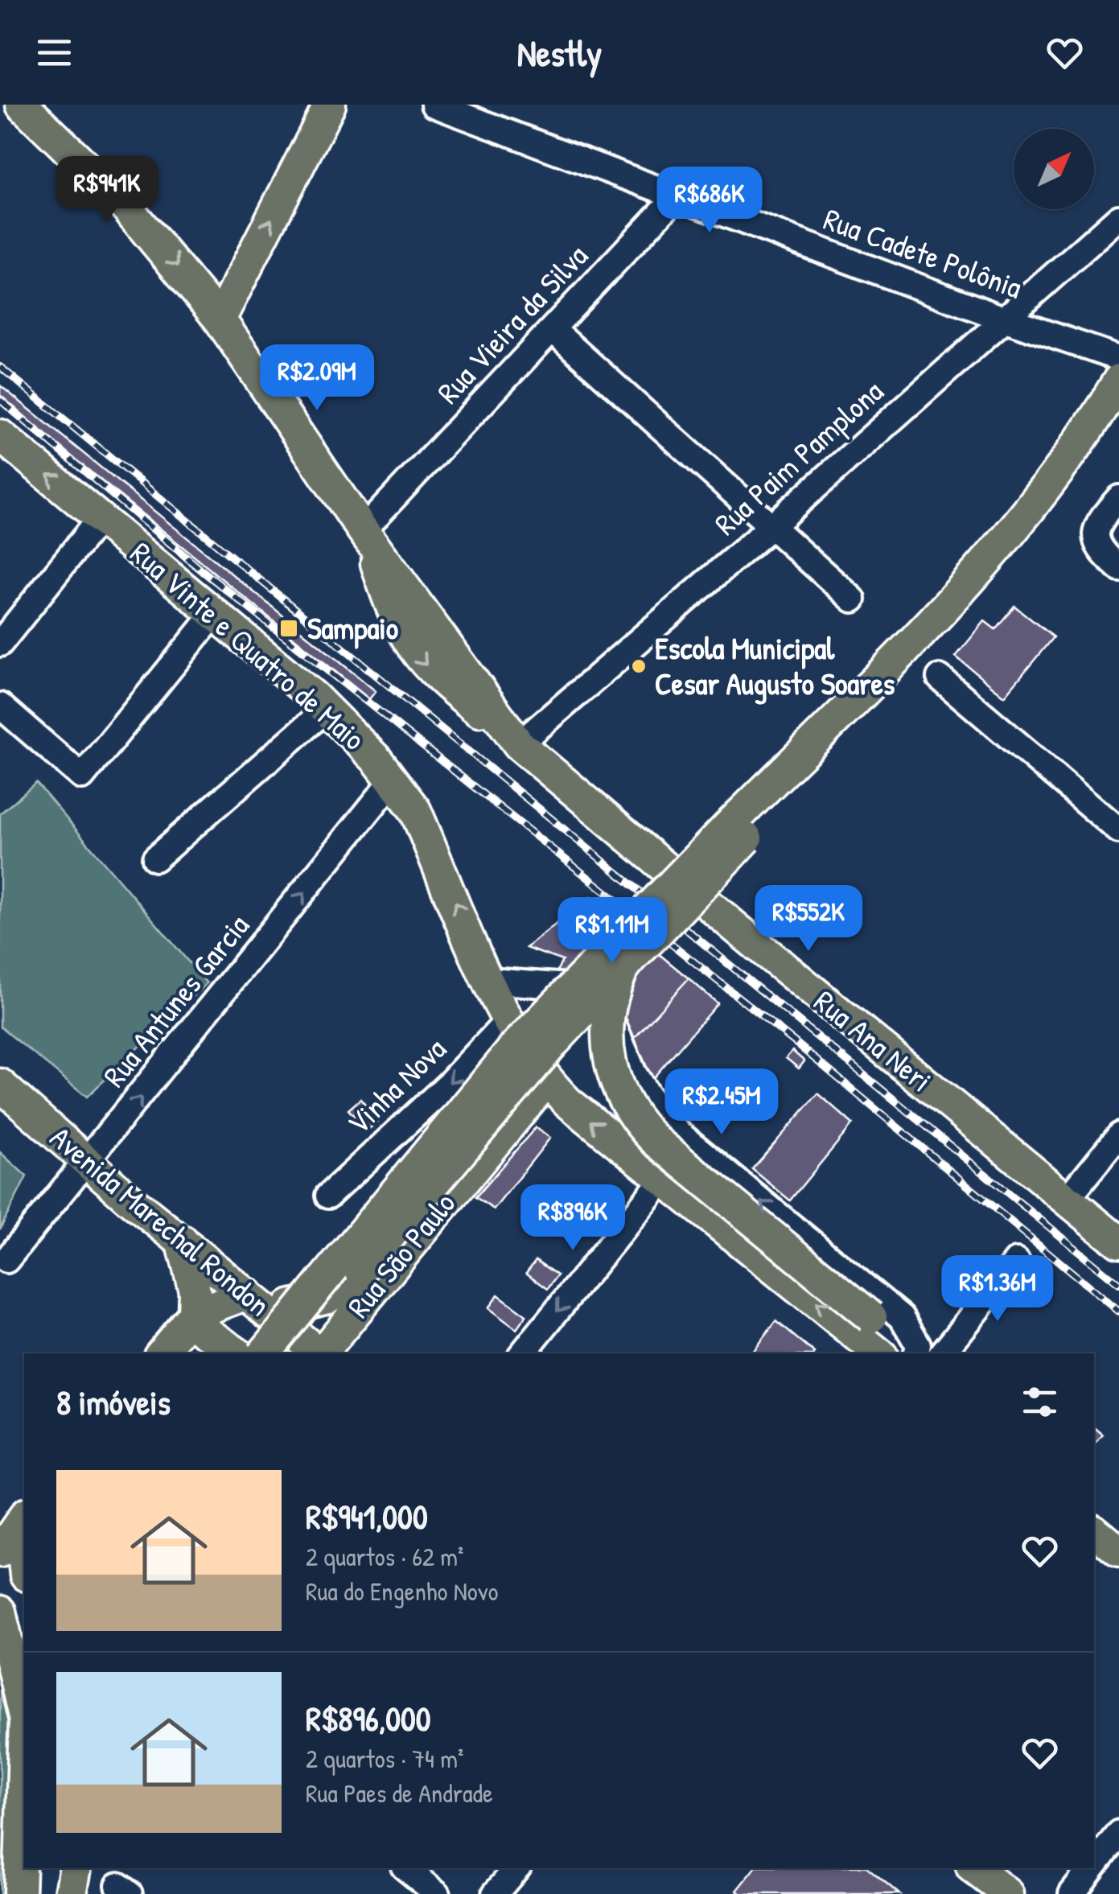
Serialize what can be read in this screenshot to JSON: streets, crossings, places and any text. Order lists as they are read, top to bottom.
{
  "streets": {
    "main road": [
      "Rua Vinte e Quatro de Maio",
      "Rua Ana Neri",
      "Avenida Marechal Rondon",
      "Rua São Paulo"
    ],
    "street": [
      "Rua Cadete Polônia",
      "Rua Vieira da Silva",
      "Rua Paim Pamplona",
      "Rua Antunes Garcia",
      "Vinha Nova"
    ]
  },
  "crossings": [
    ["Rua Cadete Polônia", "Rua Vieira da Silva"],
    ["Rua Cadete Polônia", "Rua Paim Pamplona"],
    ["Rua Vieira da Silva", "Rua Ana Neri"],
    ["Rua Paim Pamplona", "Rua Ana Neri"],
    ["Rua Vinte e Quatro de Maio", "Rua Antunes Garcia"],
    ["Rua Vinte e Quatro de Maio", "Vinha Nova"],
    ["Rua Vinte e Quatro de Maio", "Rua São Paulo"],
    ["Rua Antunes Garcia", "Avenida Marechal Rondon"]
  ],
  "one_way": ["Vinha Nova"],
  "places": {
    "transit": ["Sampaio"],
    "other": ["Escola Municipal Cesar Augusto Soares"]
  },
  "north": "top right",
  "page": {
    "header": "Nestly",
    "price": [
      "R$941K",
      "R$686K",
      "R$2.09M",
      "R$552K",
      "R$1.11M",
      "R$2.45M",
      "R$896K",
      "R$1.36M"
    ],
    "heading": "8 imóveis",
    "list": [
      {
        "name": "R$941,000",
        "note": "2 quartos · 62 m² · Rua do Engenho Novo"
      },
      {
        "name": "R$896,000",
        "note": "2 quartos · 74 m² · Rua Paes de Andrade"
      }
    ]
  }
}
